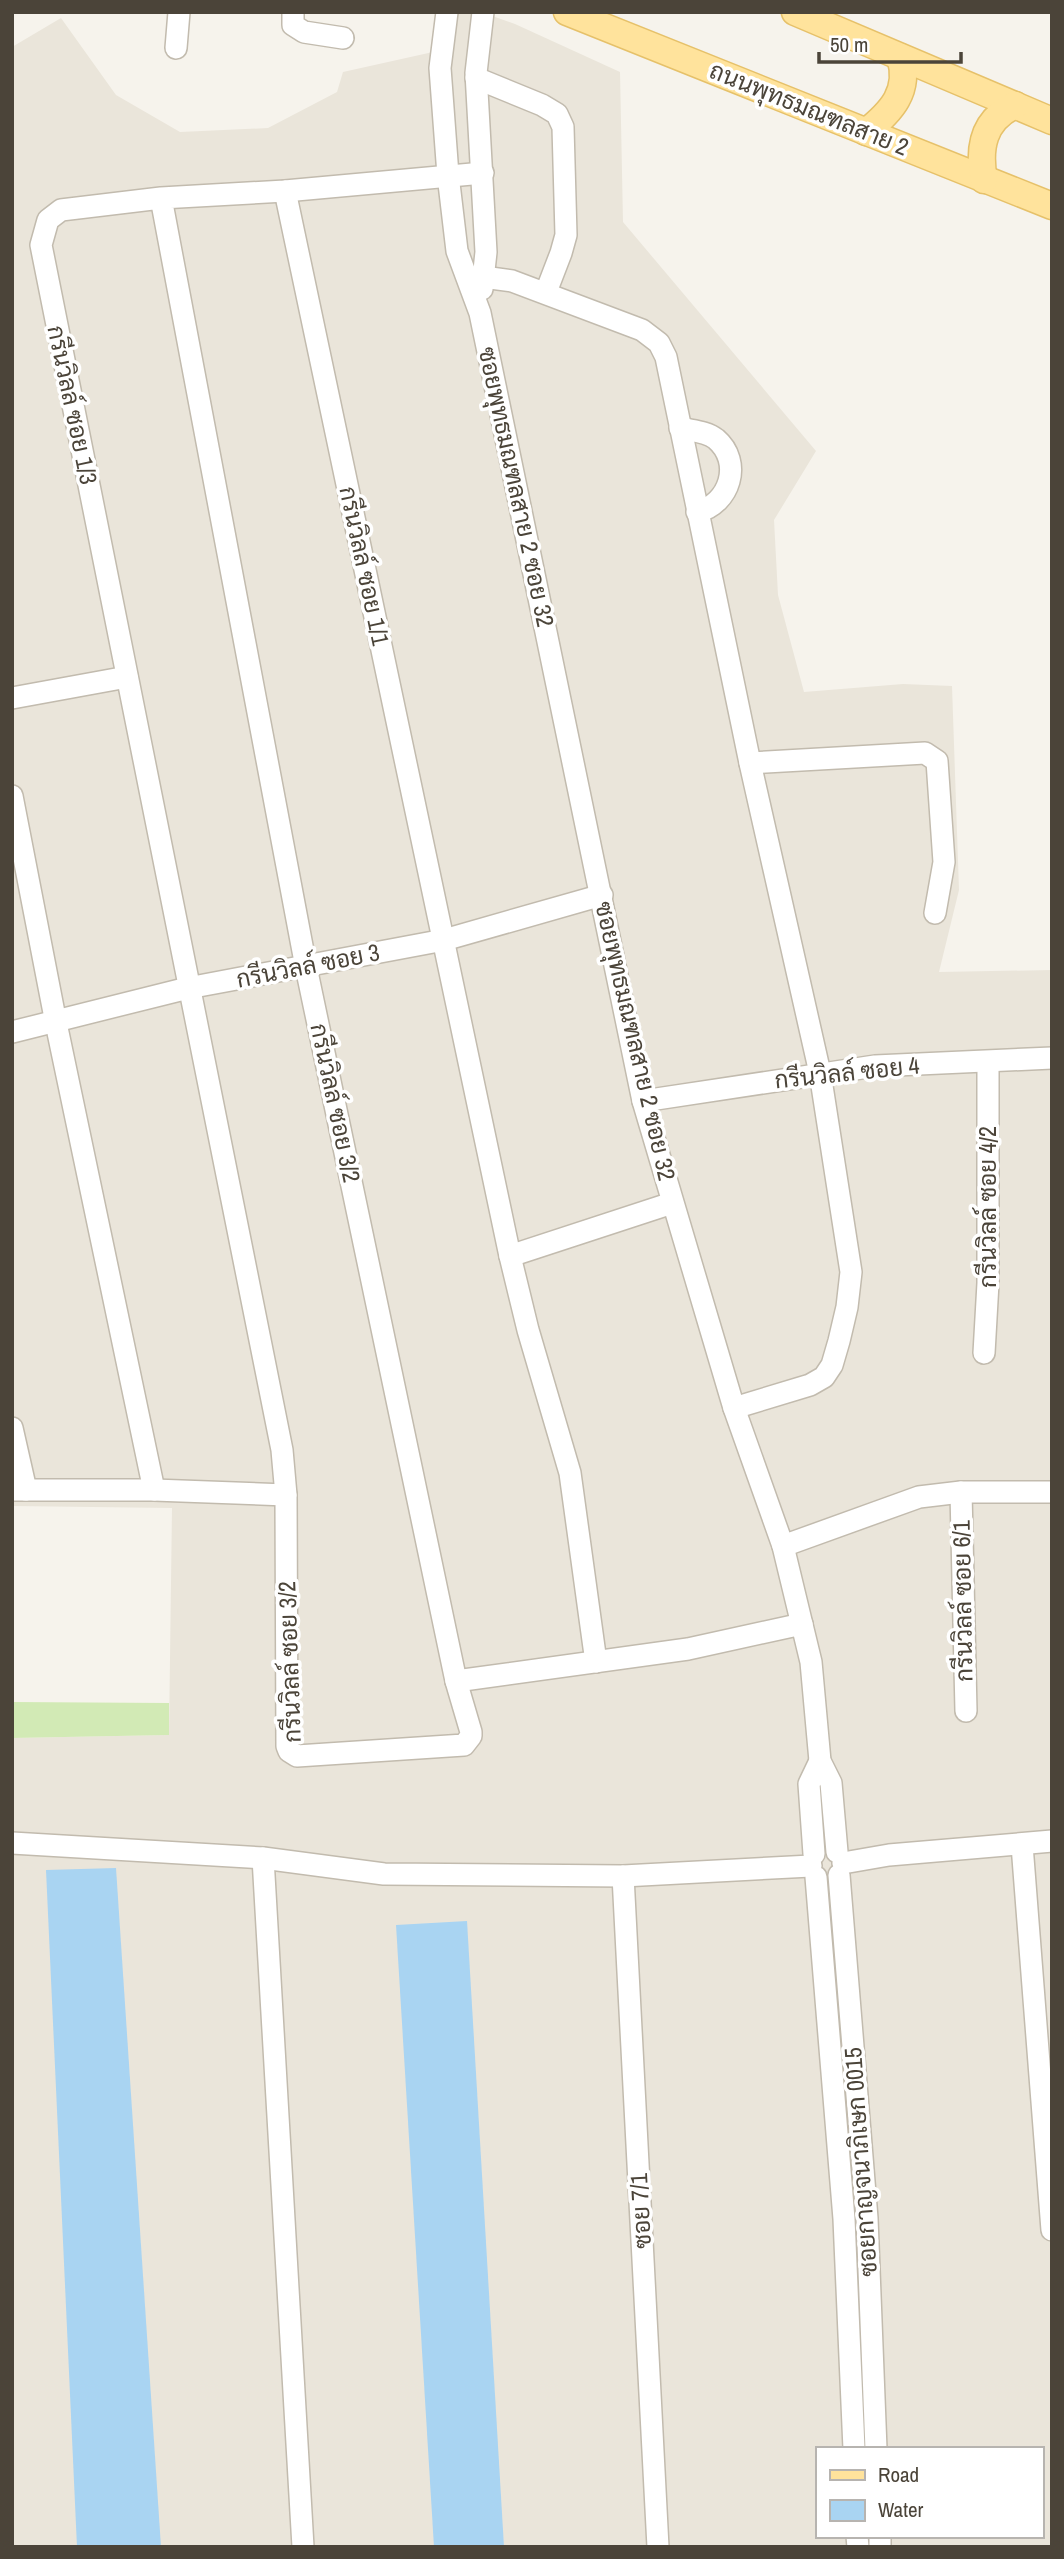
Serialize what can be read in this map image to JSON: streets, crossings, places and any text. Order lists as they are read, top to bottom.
{
  "streets": {
    "main road": ["ถนนพุทธมณฑลสาย 2"],
    "street": [
      "กรีนวิลล์ ซอย 1/3",
      "ซอยพุทธมณฑลสาย 2 ซอย 32",
      "กรีนวิลล์ ซอย 1/1",
      "กรีนวิลล์ ซอย 3",
      "กรีนวิลล์ ซอย 4",
      "กรีนวิลล์ ซอย 3/2",
      "กรีนวิลล์ ซอย 4/2",
      "กรีนวิลล์ ซอย 6/1",
      "ซอยกาญจนาภิเษก 0015",
      "ซอย 7/1"
    ]
  },
  "crossings": [
    ["กรีนวิลล์ ซอย 1/3", "ซอยพุทธมณฑลสาย 2 ซอย 32"],
    ["กรีนวิลล์ ซอย 1/3", "กรีนวิลล์ ซอย 1/1"],
    ["กรีนวิลล์ ซอย 1/3", "กรีนวิลล์ ซอย 3"],
    ["กรีนวิลล์ ซอย 1/3", "กรีนวิลล์ ซอย 3/2"],
    ["ซอยพุทธมณฑลสาย 2 ซอย 32", "กรีนวิลล์ ซอย 3"],
    ["ซอยพุทธมณฑลสาย 2 ซอย 32", "กรีนวิลล์ ซอย 4"],
    ["ซอยพุทธมณฑลสาย 2 ซอย 32", "ซอยกาญจนาภิเษก 0015"],
    ["กรีนวิลล์ ซอย 1/1", "กรีนวิลล์ ซอย 3"],
    ["กรีนวิลล์ ซอย 3", "กรีนวิลล์ ซอย 3/2"],
    ["กรีนวิลล์ ซอย 4", "กรีนวิลล์ ซอย 4/2"]
  ],
  "legend": ["Road", "Water"],
  "scale_bar": "50 m"
}
